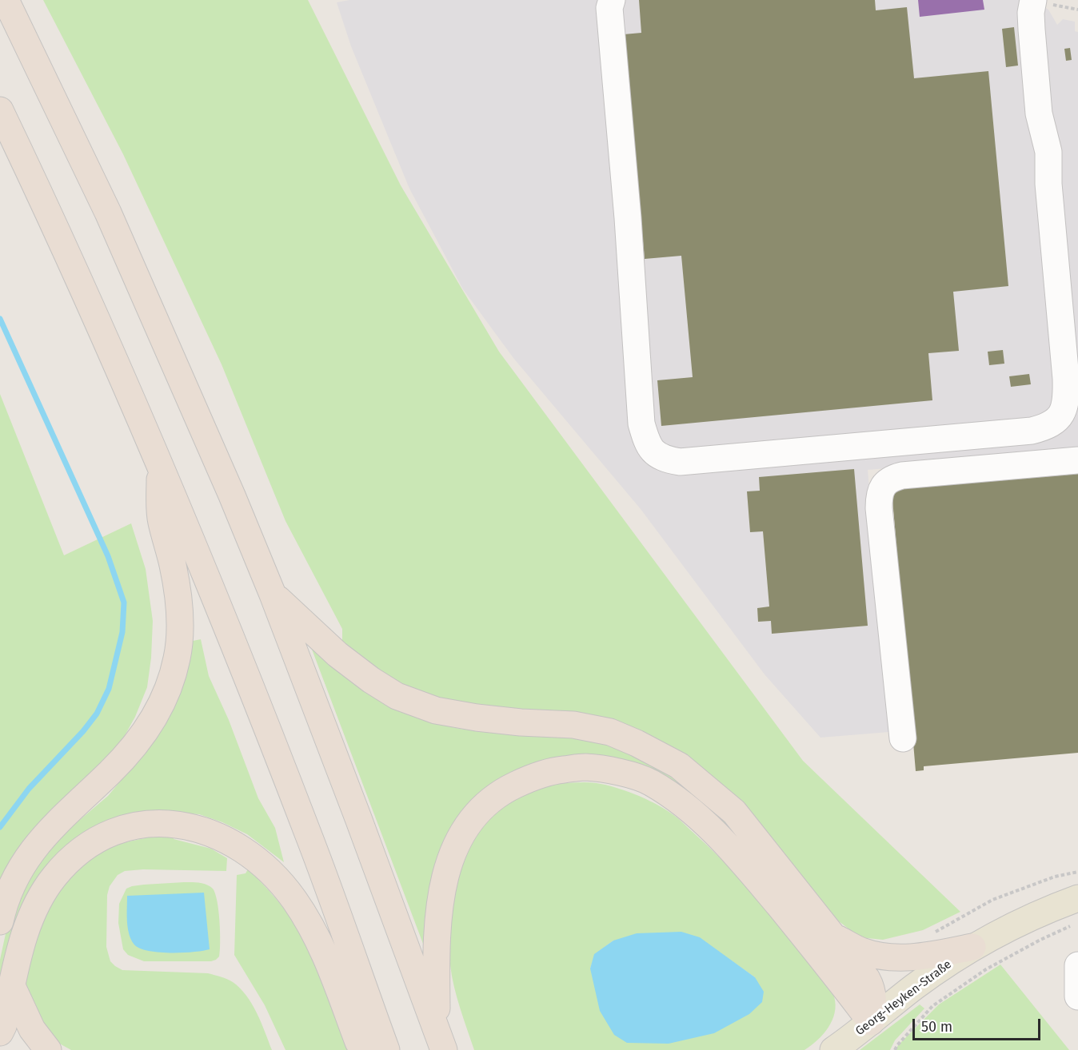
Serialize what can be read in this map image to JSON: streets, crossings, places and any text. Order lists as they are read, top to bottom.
{
  "streets": {
    "main road": ["Georg-Heyken-Straße"]
  },
  "scale_bar": "50 m"
}
